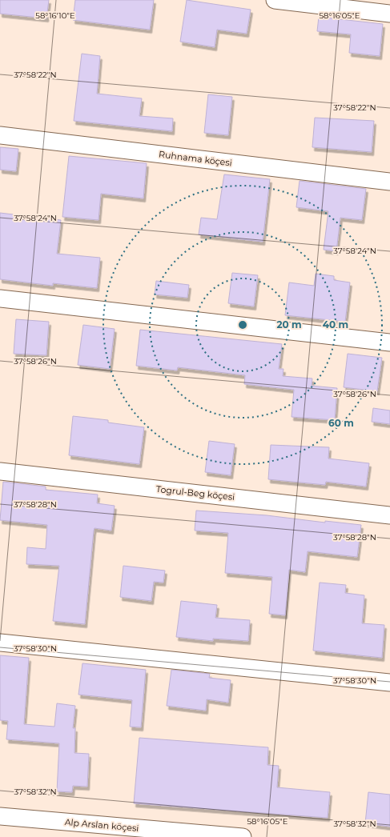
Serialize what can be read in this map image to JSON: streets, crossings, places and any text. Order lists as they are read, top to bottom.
{
  "streets": {
    "street": ["Ruhnama köçesi", "Togrul-Beg köçesi", "Alp Arslan köçesi"]
  },
  "coordinates": [
    "58°16'10\"E",
    "58°16'05\"E",
    "37°58'22\"N",
    "37°58'24\"N",
    "37°58'26\"N",
    "37°58'28\"N",
    "37°58'30\"N",
    "37°58'32\"N"
  ],
  "rings": ["20 m", "40 m", "60 m"]
}
